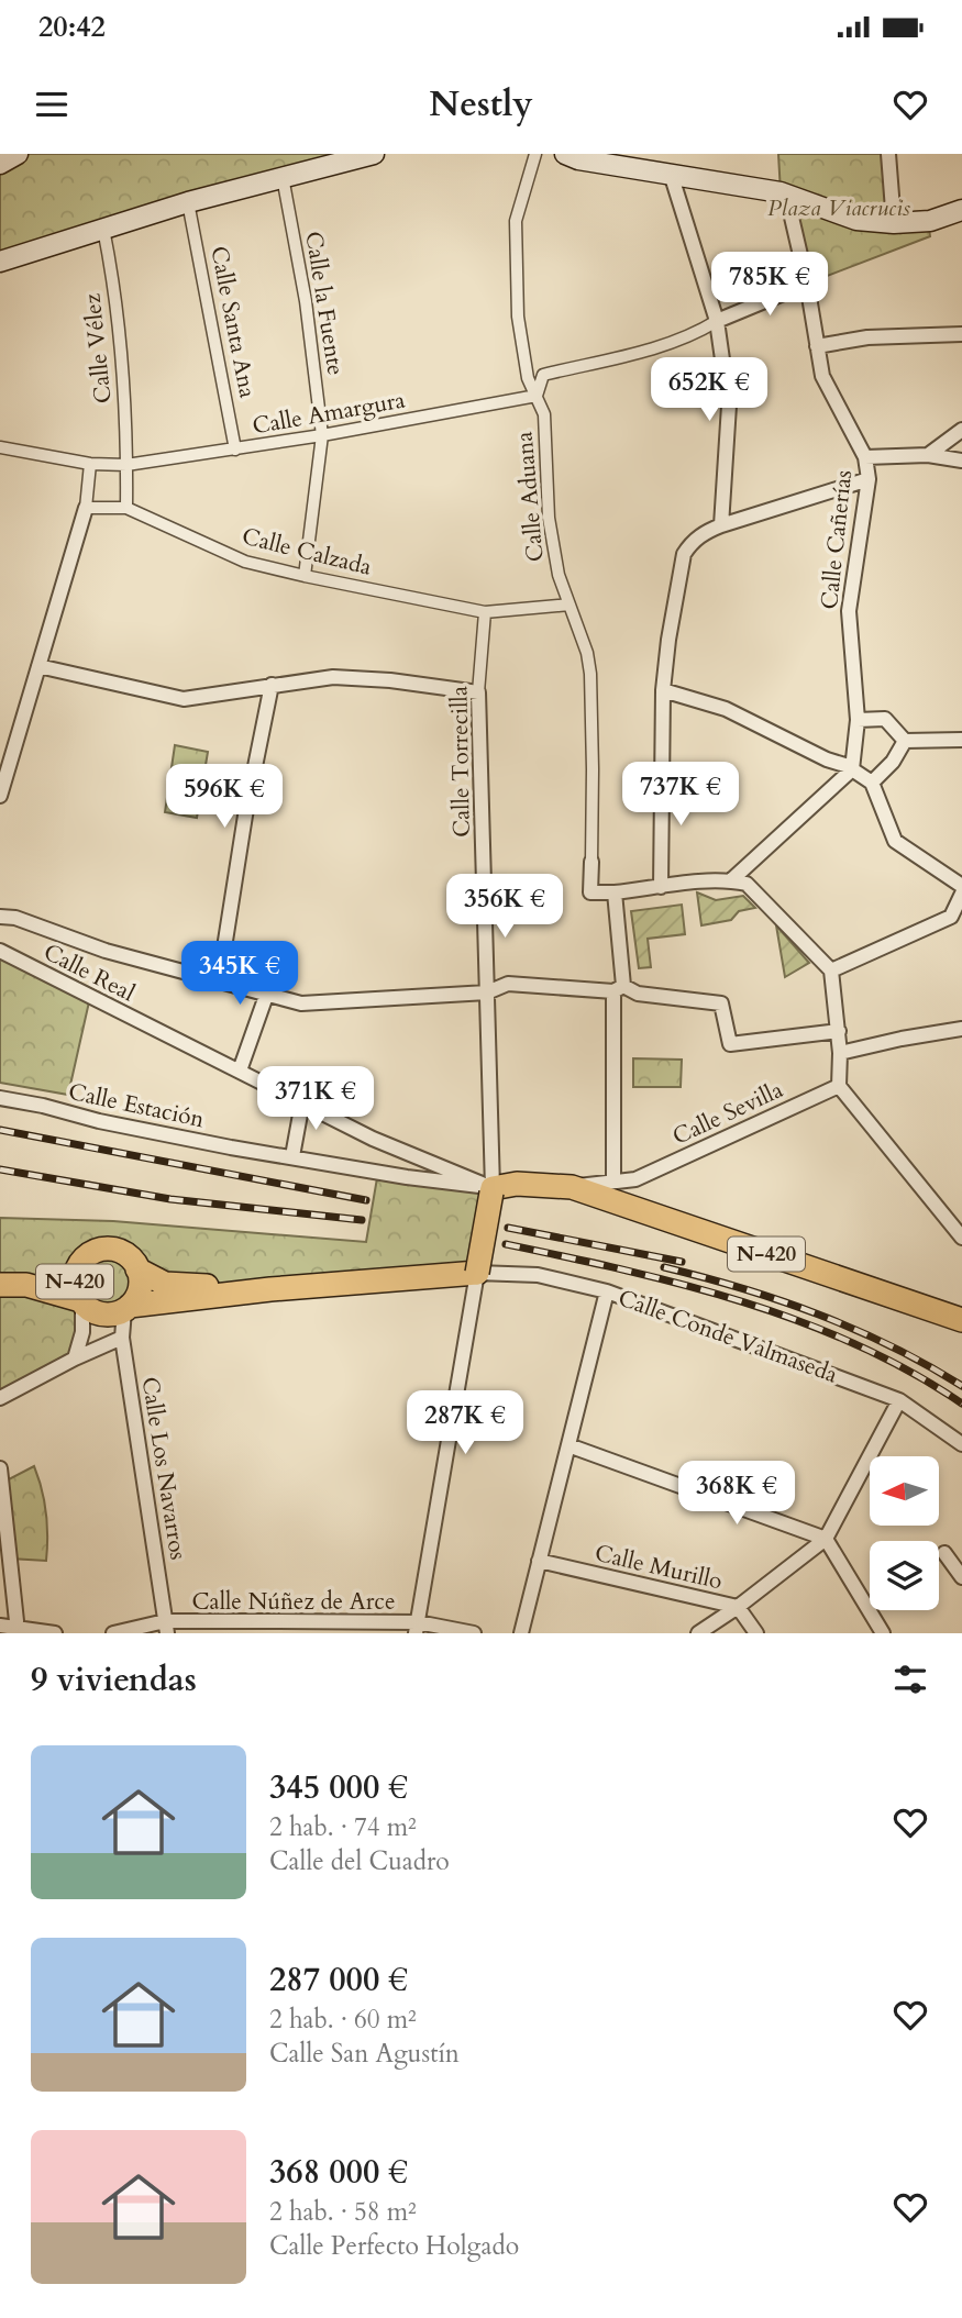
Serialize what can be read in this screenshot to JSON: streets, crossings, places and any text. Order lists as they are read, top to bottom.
{
  "streets": {
    "highway": ["N-420"],
    "street": [
      "Calle la Fuente",
      "Calle Santa Ana",
      "Calle Vélez",
      "Calle Amargura",
      "Calle Aduana",
      "Calle Cañerías",
      "Calle Calzada",
      "Calle Torrecilla",
      "Calle Real",
      "Calle Estación",
      "Calle Sevilla",
      "Calle Conde Valmaseda",
      "Calle Los Navarros",
      "Calle Murillo",
      "Calle Núñez de Arce"
    ]
  },
  "crossings": [
    ["Calle la Fuente", "Calle Amargura"],
    ["Calle la Fuente", "Calle Calzada"],
    ["Calle Santa Ana", "Calle Amargura"],
    ["Calle Vélez", "Calle Amargura"],
    ["Calle Vélez", "Calle Calzada"],
    ["Calle Amargura", "Calle Aduana"],
    ["Calle Aduana", "Calle Calzada"],
    ["Calle Calzada", "Calle Torrecilla"],
    ["Calle Torrecilla", "Calle Real"],
    ["Calle Torrecilla", "Calle Estación"],
    ["Calle Torrecilla", "N-420"],
    ["Calle Real", "Calle Estación"],
    ["Calle Real", "N-420"],
    ["Calle Estación", "N-420"],
    ["N-420", "Calle Conde Valmaseda"],
    ["N-420", "Calle Los Navarros"],
    ["Calle Los Navarros", "Calle Núñez de Arce"]
  ],
  "parks": ["Plaza Viacrucis"],
  "north": "left",
  "page": {
    "status": "20:42",
    "header": "Nestly",
    "price": [
      "785K €",
      "652K €",
      "737K €",
      "596K €",
      "356K €",
      "345K €",
      "371K €",
      "287K €",
      "368K €"
    ],
    "heading": "9 viviendas",
    "list": [
      {
        "name": "345 000 €",
        "note": "2 hab. · 74 m² · Calle del Cuadro"
      },
      {
        "name": "287 000 €",
        "note": "2 hab. · 60 m² · Calle San Agustín"
      },
      {
        "name": "368 000 €",
        "note": "2 hab. · 58 m² · Calle Perfecto Holgado"
      }
    ]
  }
}
